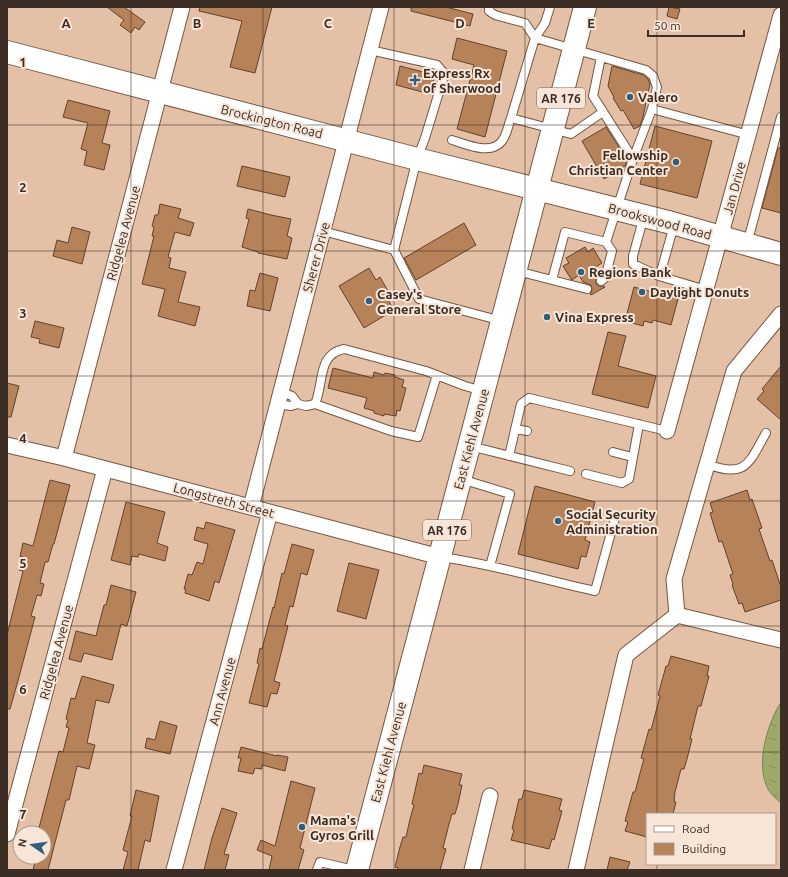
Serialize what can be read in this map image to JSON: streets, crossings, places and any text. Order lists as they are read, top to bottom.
{
  "streets": {
    "main road": [
      "AR 176",
      "Brockington Road",
      "Brookswood Road",
      "East Kiehl Avenue"
    ],
    "street": [
      "Jan Drive",
      "Ridgelea Avenue",
      "Sherer Drive",
      "Longstreth Street",
      "Ann Avenue"
    ]
  },
  "crossings": [
    ["Brockington Road", "Brookswood Road"],
    ["Brockington Road", "Ridgelea Avenue"],
    ["Brockington Road", "Sherer Drive"],
    ["Brockington Road", "East Kiehl Avenue"],
    ["Jan Drive", "Brookswood Road"],
    ["Brookswood Road", "East Kiehl Avenue"],
    ["Ridgelea Avenue", "Longstreth Street"],
    ["Sherer Drive", "Longstreth Street"],
    ["East Kiehl Avenue", "Longstreth Street"],
    ["Longstreth Street", "Ann Avenue"]
  ],
  "places": {
    "health": ["Express Rx of Sherwood"],
    "other": [
      "Valero",
      "Fellowship Christian Center",
      "Regions Bank",
      "Daylight Donuts",
      "Casey's General Store",
      "Vina Express",
      "Social Security Administration",
      "Mama's Gyros Grill"
    ]
  },
  "legend": ["Road", "Building"],
  "scale_bar": "50 m",
  "north": "left",
  "grid": {
    "columns": [
      "A",
      "B",
      "C",
      "D",
      "E"
    ],
    "rows": [
      "1",
      "2",
      "3",
      "4",
      "5",
      "6",
      "7"
    ]
  }
}
